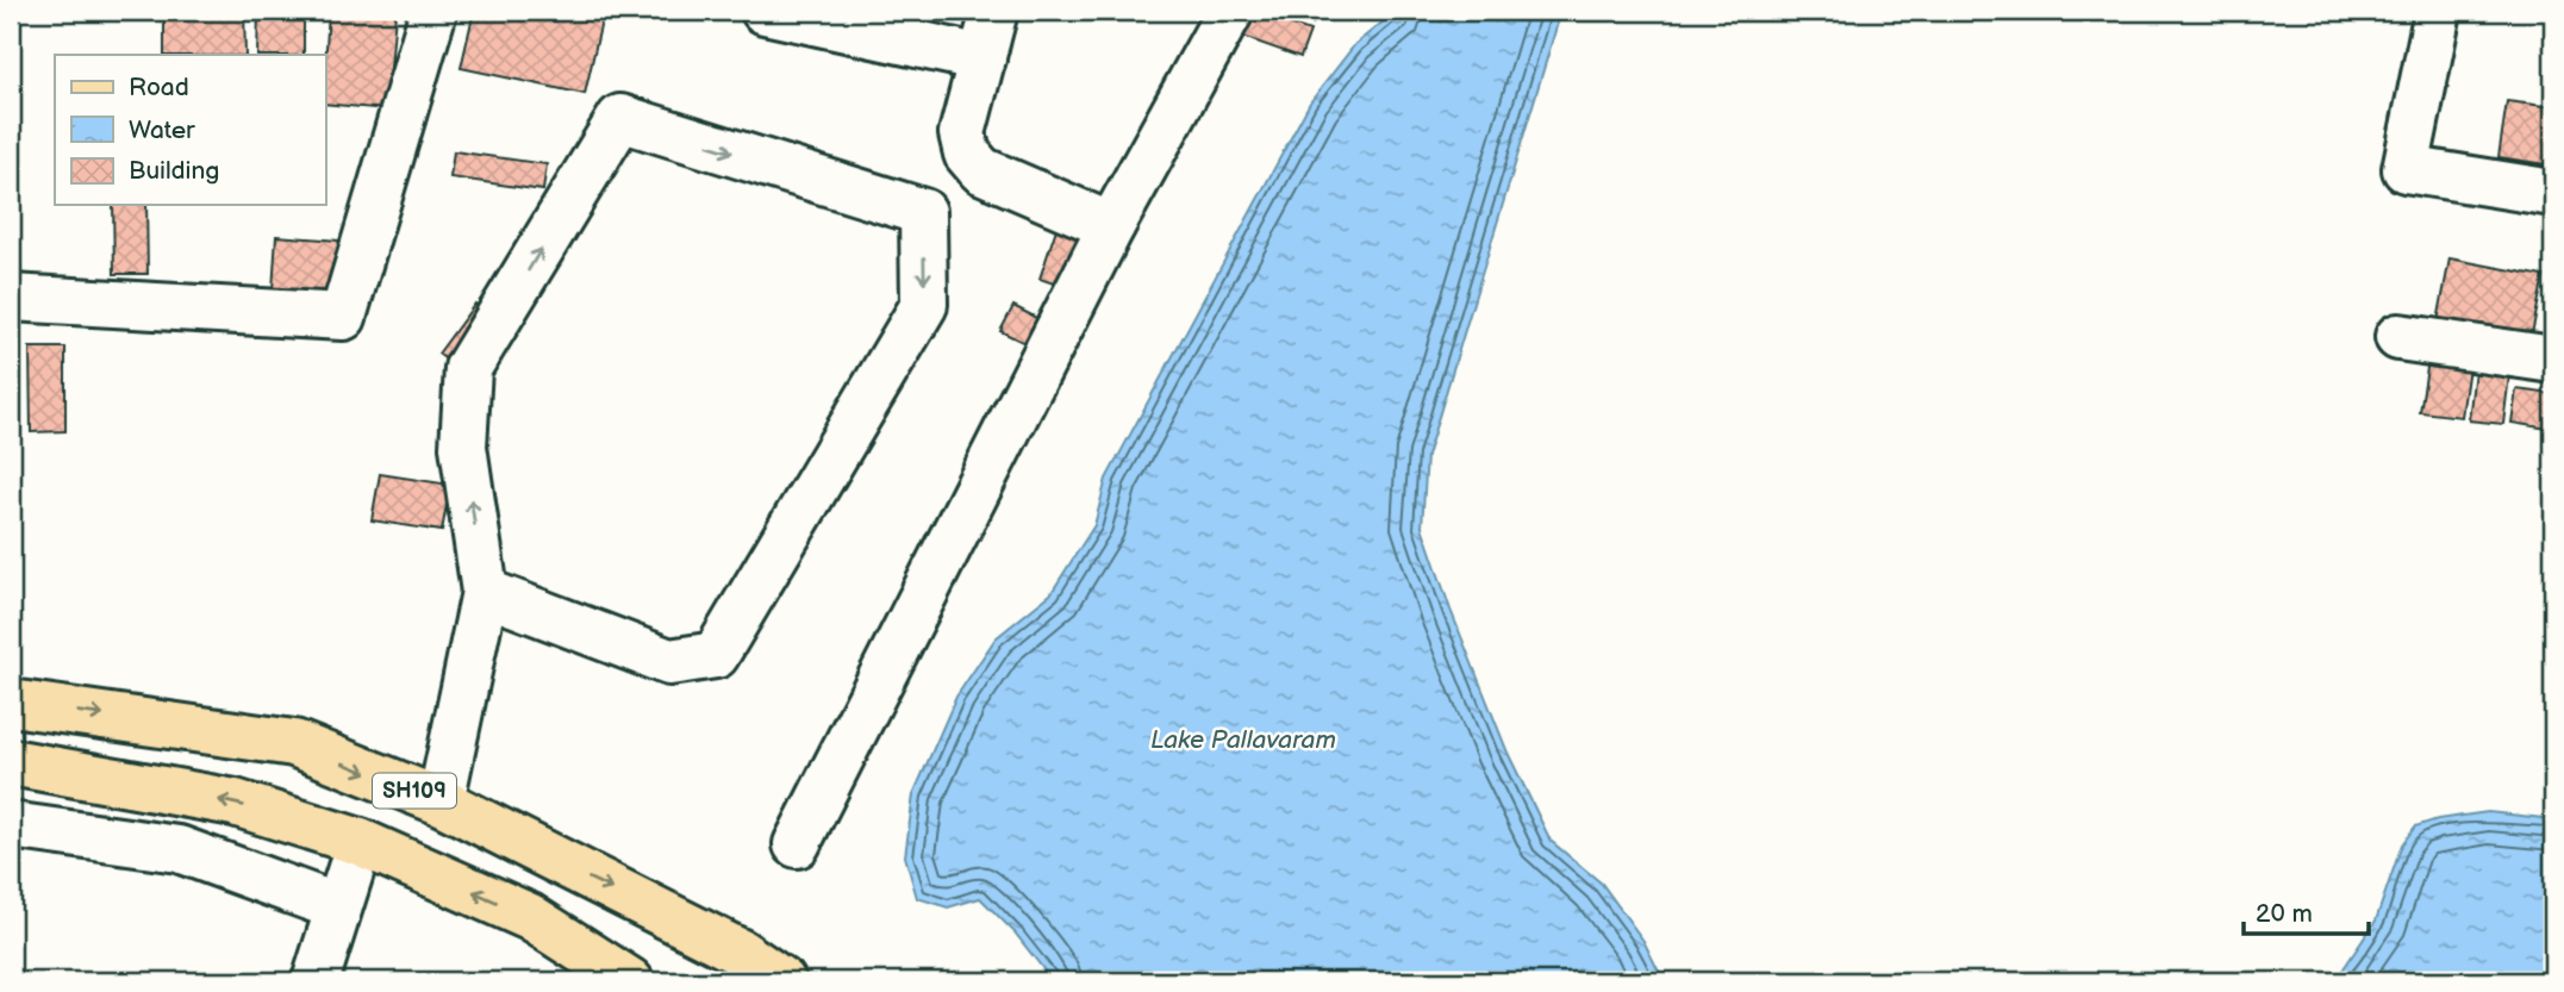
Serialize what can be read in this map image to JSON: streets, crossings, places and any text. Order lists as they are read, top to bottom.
{
  "streets": {
    "main road": ["SH109"]
  },
  "water": ["Lake Pallavaram"],
  "legend": ["Road", "Water", "Building"],
  "scale_bar": "20 m"
}
